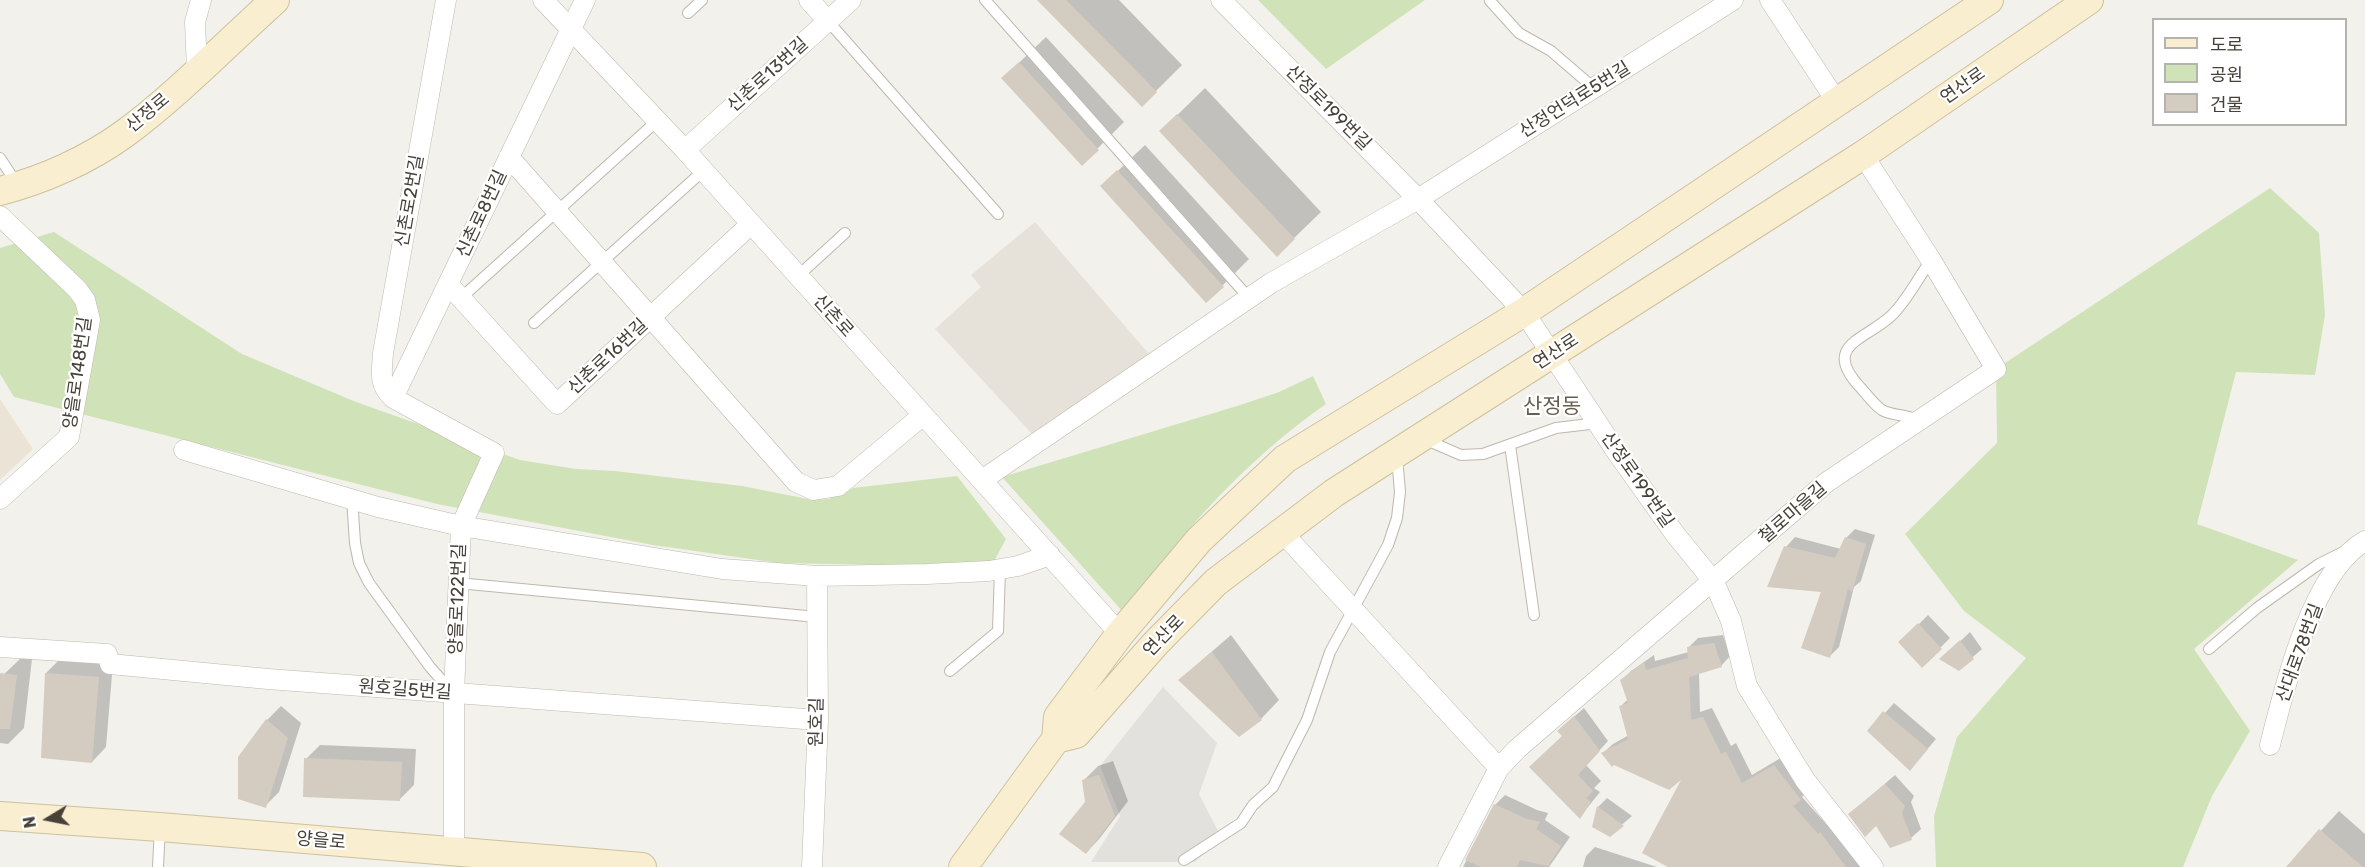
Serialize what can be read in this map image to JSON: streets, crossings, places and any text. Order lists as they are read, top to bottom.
{
  "streets": {
    "street": [
      "신촌로13번길",
      "연산로",
      "산정언덕로5번길",
      "산정로199번길",
      "산정로",
      "신촌로2번길",
      "신촌로8번길",
      "신촌로",
      "신촌로16번길",
      "양을로148번길",
      "철로마을길",
      "양을로122번길",
      "산대로78번길",
      "원호길5번길",
      "원호길",
      "양을로"
    ]
  },
  "crossings": [
    ["신촌로13번길", "신촌로"],
    ["연산로", "산정로199번길"],
    ["연산로", "신촌로"],
    ["연산로", "철로마을길"],
    ["산정언덕로5번길", "산정로199번길"],
    ["산정언덕로5번길", "신촌로"],
    ["산정로199번길", "철로마을길"],
    ["신촌로2번길", "신촌로8번길"],
    ["신촌로8번길", "신촌로"],
    ["신촌로8번길", "신촌로16번길"],
    ["신촌로", "신촌로16번길"],
    ["양을로122번길", "원호길5번길"],
    ["양을로122번길", "양을로"],
    ["원호길5번길", "원호길"]
  ],
  "districts": ["산정동"],
  "legend": ["도로", "공원", "건물"],
  "north": "left"
}
